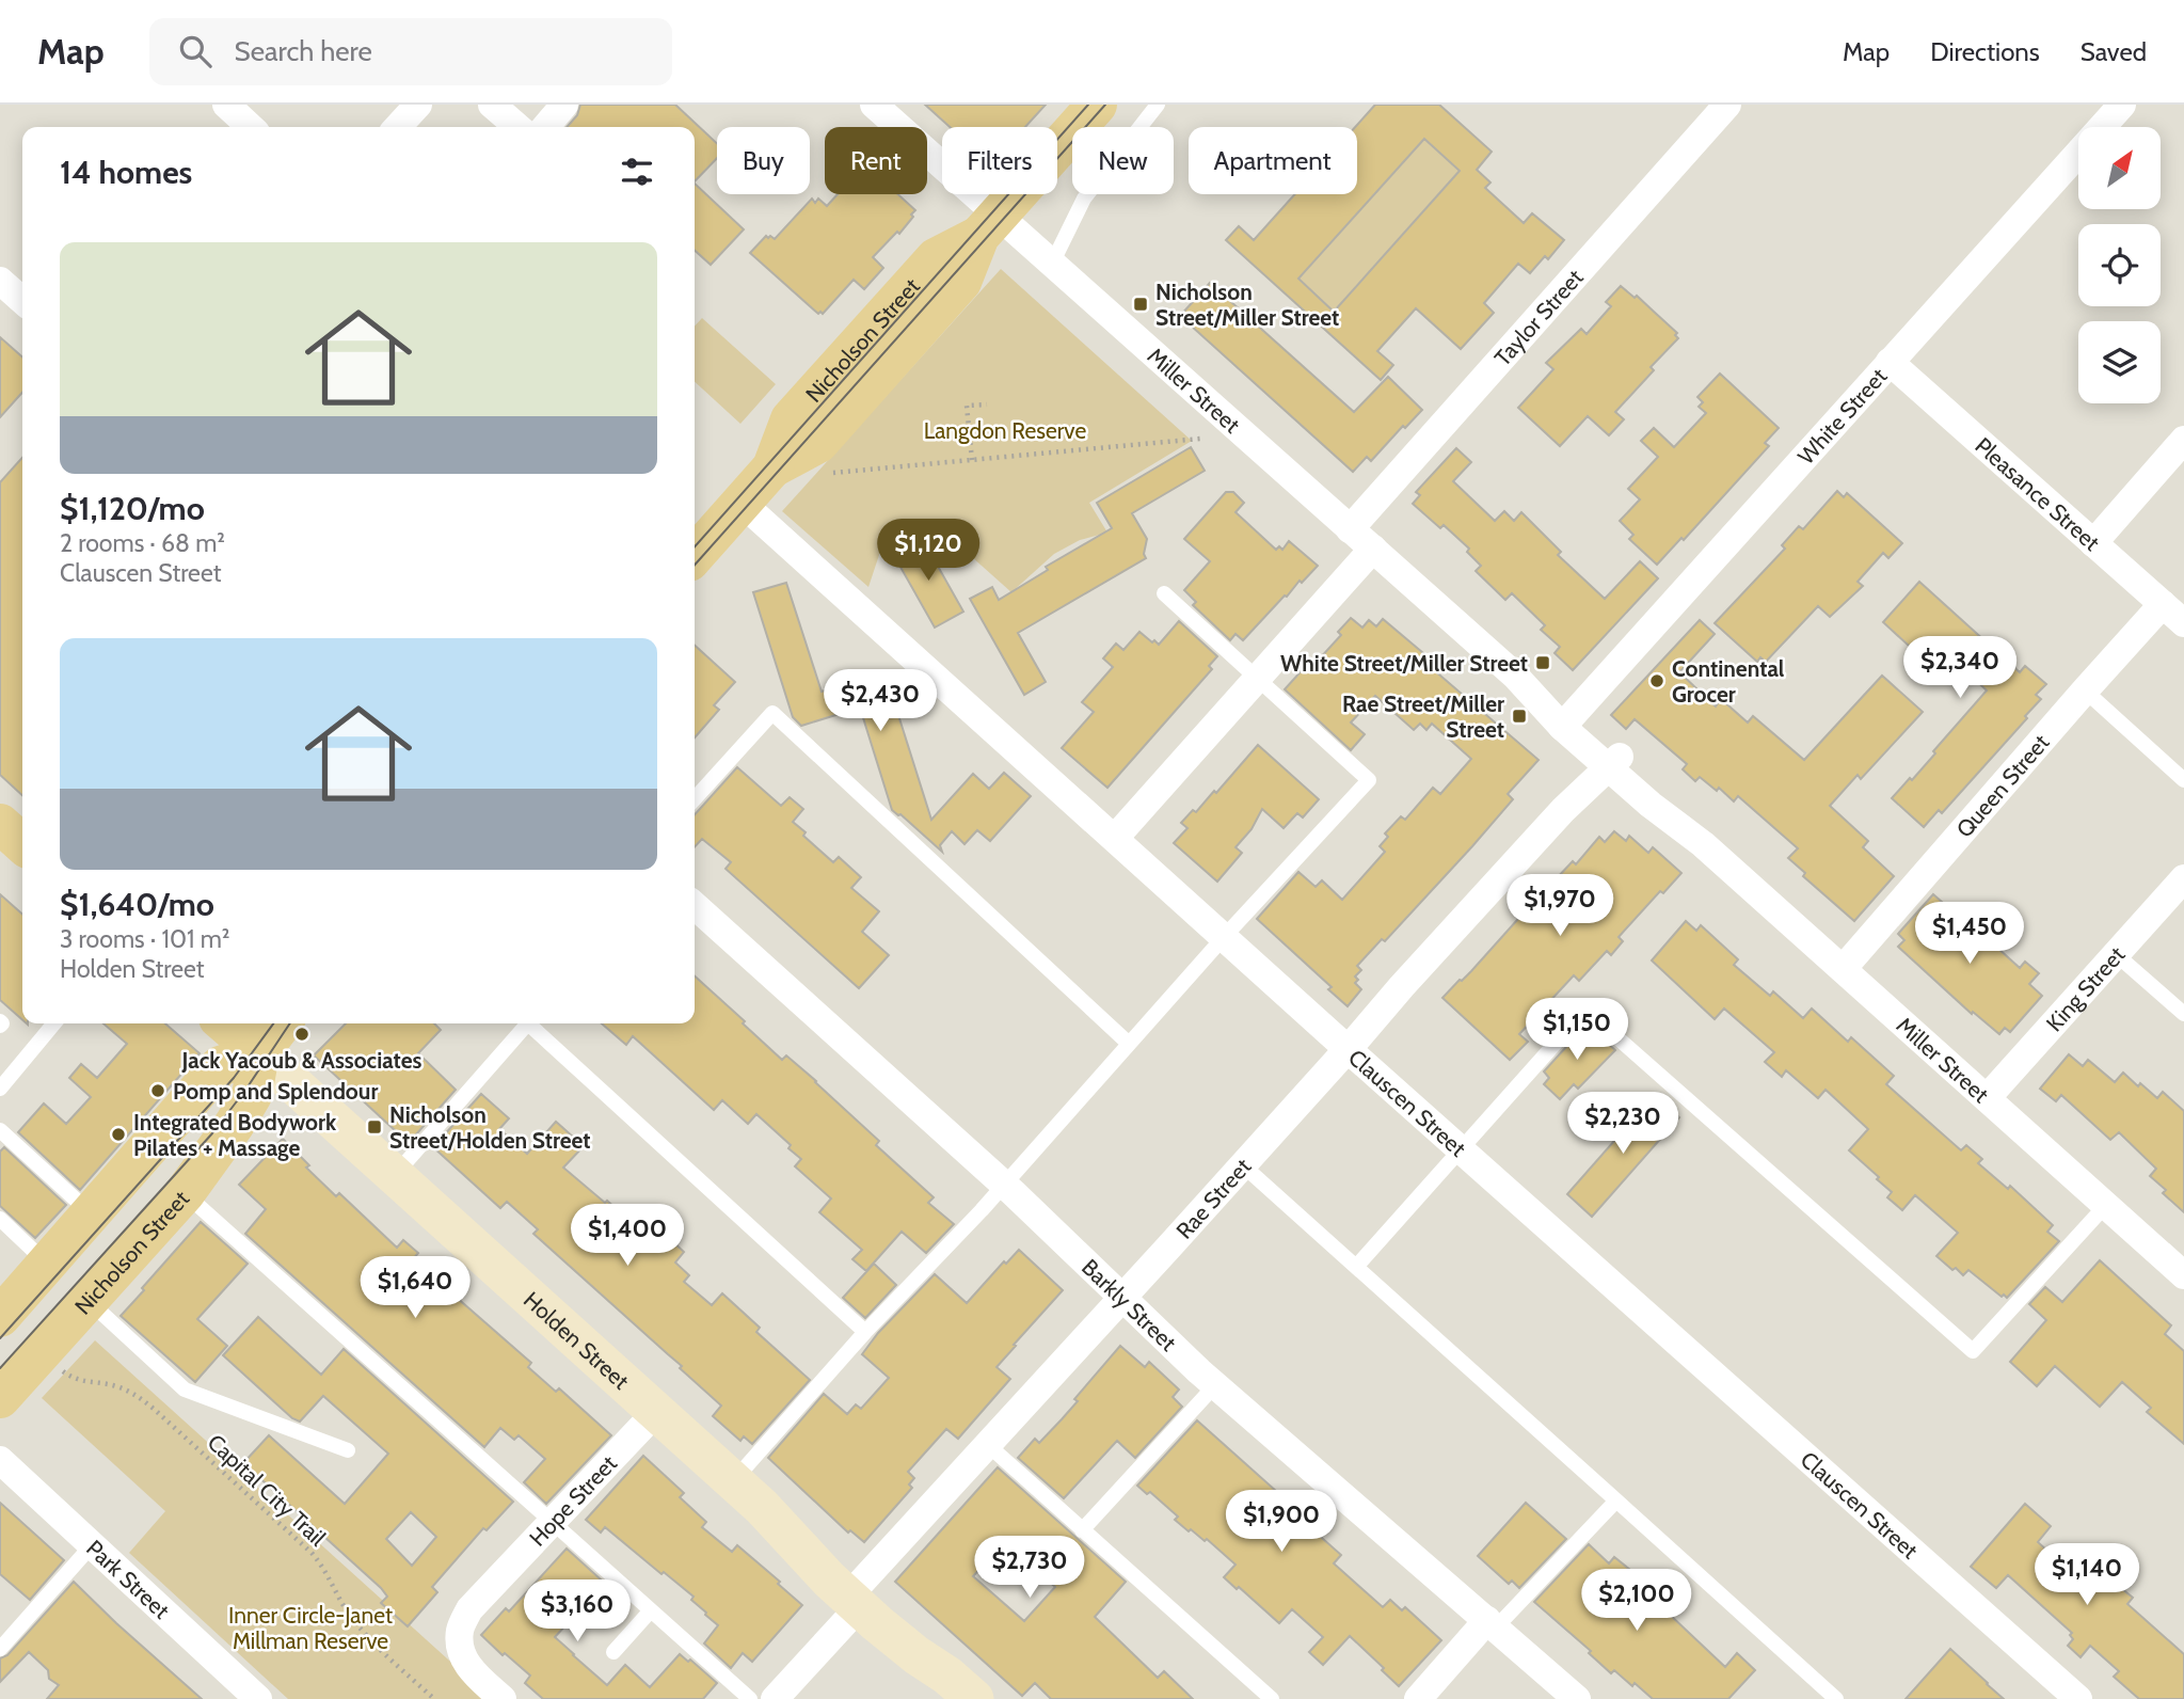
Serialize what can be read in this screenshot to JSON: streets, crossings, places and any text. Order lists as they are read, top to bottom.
{
  "streets": {
    "main road": ["Nicholson Street", "Holden Street"],
    "street": [
      "Taylor Street",
      "Miller Street",
      "White Street",
      "Pleasance Street",
      "Queen Street",
      "King Street",
      "Clauscen Street",
      "Rae Street",
      "Barkly Street",
      "Hope Street",
      "Park Street"
    ],
    "path": ["Capital City Trail"]
  },
  "crossings": [
    ["Taylor Street", "Miller Street"],
    ["Nicholson Street", "Miller Street"],
    ["Nicholson Street", "Clauscen Street"],
    ["Nicholson Street", "Holden Street"],
    ["Nicholson Street", "Capital City Trail"],
    ["Miller Street", "White Street"],
    ["Miller Street", "Queen Street"],
    ["Miller Street", "King Street"],
    ["Miller Street", "Rae Street"],
    ["White Street", "Pleasance Street"],
    ["Pleasance Street", "Queen Street"],
    ["Clauscen Street", "Rae Street"],
    ["Rae Street", "Barkly Street"],
    ["Rae Street", "Holden Street"],
    ["Holden Street", "Hope Street"]
  ],
  "parks": ["Langdon Reserve", "Inner Circle-Janet Millman Reserve"],
  "places": {
    "transit": [
      "Nicholson Street/Miller Street",
      "White Street/Miller Street",
      "Rae Street/Miller Street",
      "Nicholson Street/Holden Street"
    ],
    "other": [
      "Continental Grocer",
      "Jack Yacoub & Associates",
      "Pomp and Splendour",
      "Integrated Bodywork Pilates + Massage"
    ]
  },
  "north": "top right",
  "page": {
    "header": "Map",
    "search": "Search here",
    "nav": ["Map", "Directions", "Saved"],
    "chip": [
      "Buy",
      "Rent",
      "Filters",
      "New",
      "Apartment"
    ],
    "heading": "14 homes",
    "list": [
      {
        "name": "$1,120/mo",
        "note": "2 rooms · 68 m² · Clauscen Street"
      },
      {
        "name": "$1,640/mo",
        "note": "3 rooms · 101 m² · Holden Street"
      }
    ],
    "price": [
      "$1,120",
      "$2,340",
      "$2,430",
      "$1,970",
      "$1,450",
      "$1,150",
      "$2,230",
      "$1,400",
      "$1,640",
      "$1,900",
      "$2,730",
      "$1,140",
      "$2,100",
      "$3,160"
    ]
  }
}
